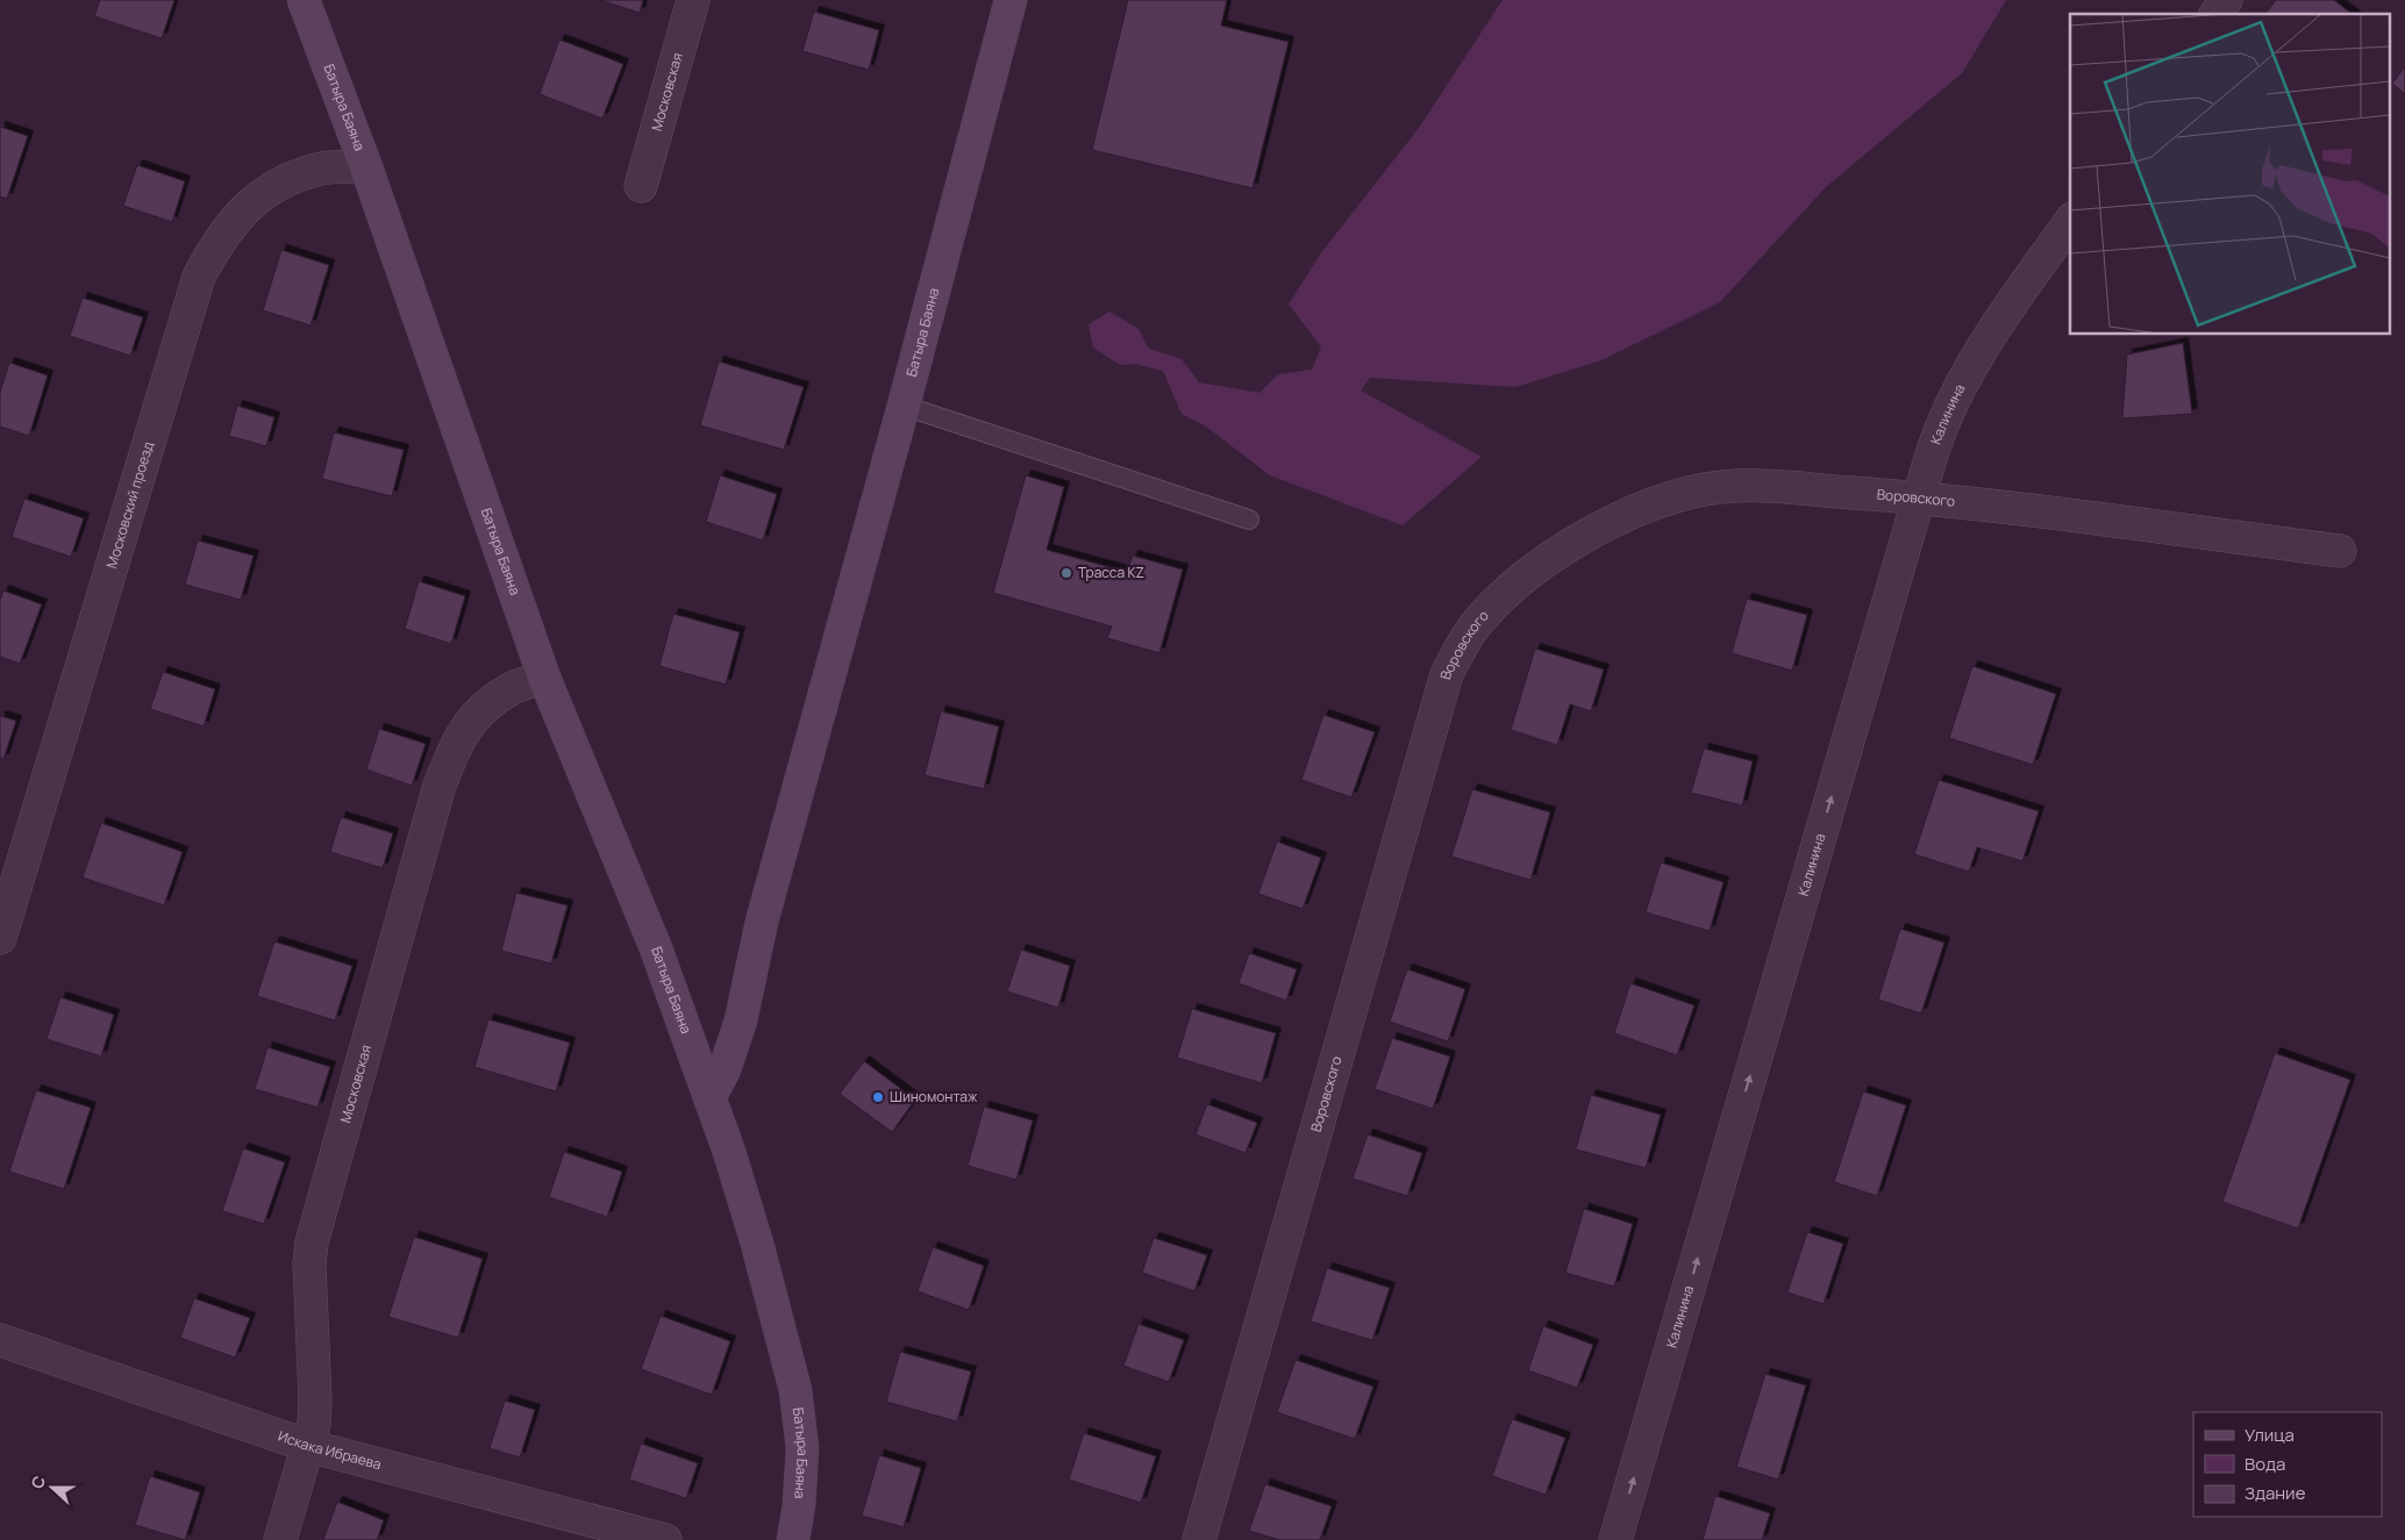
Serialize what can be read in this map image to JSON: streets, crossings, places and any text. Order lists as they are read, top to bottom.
{
  "streets": {
    "street": [
      "Московская",
      "Батыра Баяна",
      "Калинина",
      "Воровского",
      "Московский проезд",
      "Искака Ибраева"
    ]
  },
  "crossings": [
    ["Московская", "Батыра Баяна"],
    ["Московская", "Искака Ибраева"],
    ["Батыра Баяна", "Московский проезд"],
    ["Калинина", "Воровского"]
  ],
  "one_way": ["Калинина"],
  "places": ["Трасса KZ", "Шиномонтаж"],
  "legend": ["Улица", "Вода", "Здание"],
  "north": "left"
}
